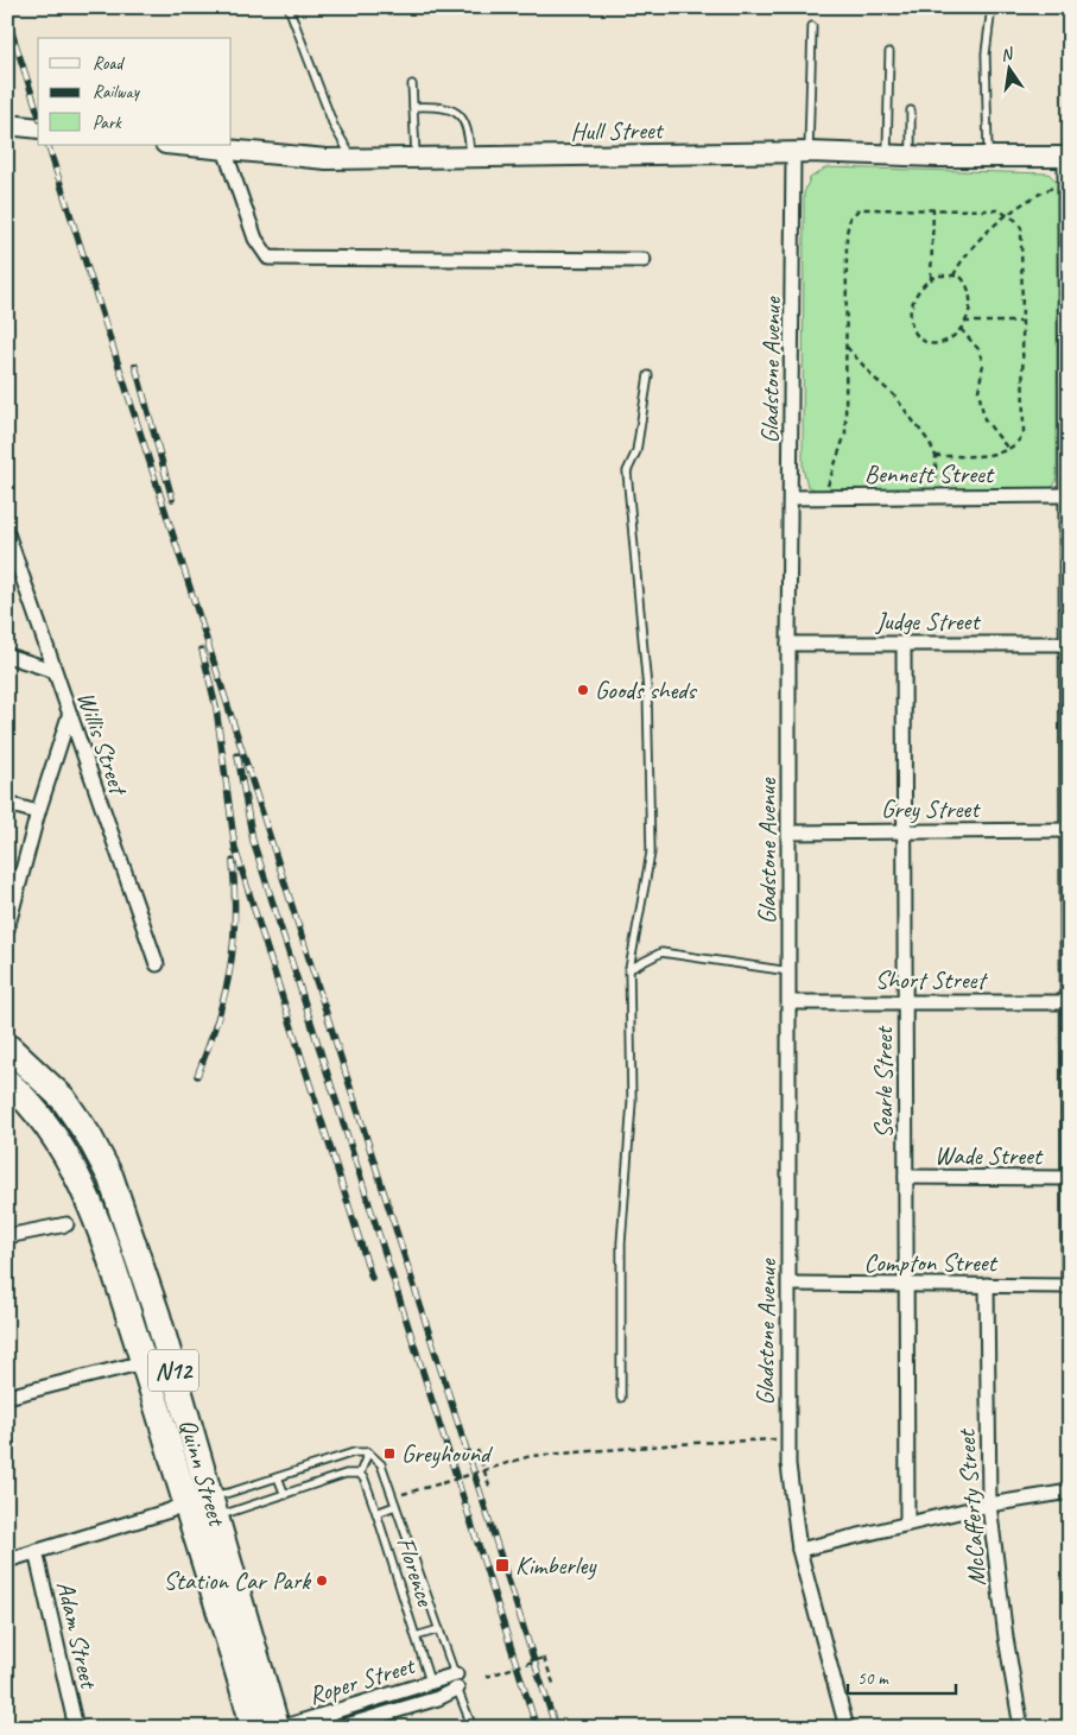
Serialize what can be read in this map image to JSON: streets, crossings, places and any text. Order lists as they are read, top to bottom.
{
  "streets": {
    "highway": ["N12", "Quinn Street"],
    "street": [
      "Hull Street",
      "Gladstone Avenue",
      "Bennett Street",
      "Judge Street",
      "Willis Street",
      "Grey Street",
      "Short Street",
      "Searle Street",
      "Wade Street",
      "Compton Street",
      "McCafferty Street",
      "Adam Street",
      "Roper Street"
    ],
    "lane": ["Florence"]
  },
  "crossings": [
    ["Hull Street", "Gladstone Avenue"],
    ["Gladstone Avenue", "Bennett Street"],
    ["Gladstone Avenue", "Judge Street"],
    ["Gladstone Avenue", "Grey Street"],
    ["Gladstone Avenue", "Short Street"],
    ["Gladstone Avenue", "Compton Street"],
    ["Judge Street", "Searle Street"],
    ["Grey Street", "Searle Street"],
    ["Short Street", "Searle Street"],
    ["Searle Street", "Wade Street"],
    ["Searle Street", "Compton Street"],
    ["Compton Street", "McCafferty Street"],
    ["Quinn Street", "Roper Street"],
    ["Florence", "Roper Street"]
  ],
  "places": {
    "other": ["Goods sheds", "Station Car Park"],
    "transit": ["Greyhound", "Kimberley"]
  },
  "legend": ["Road", "Railway", "Park"],
  "scale_bar": "50 m",
  "north": "top"
}
